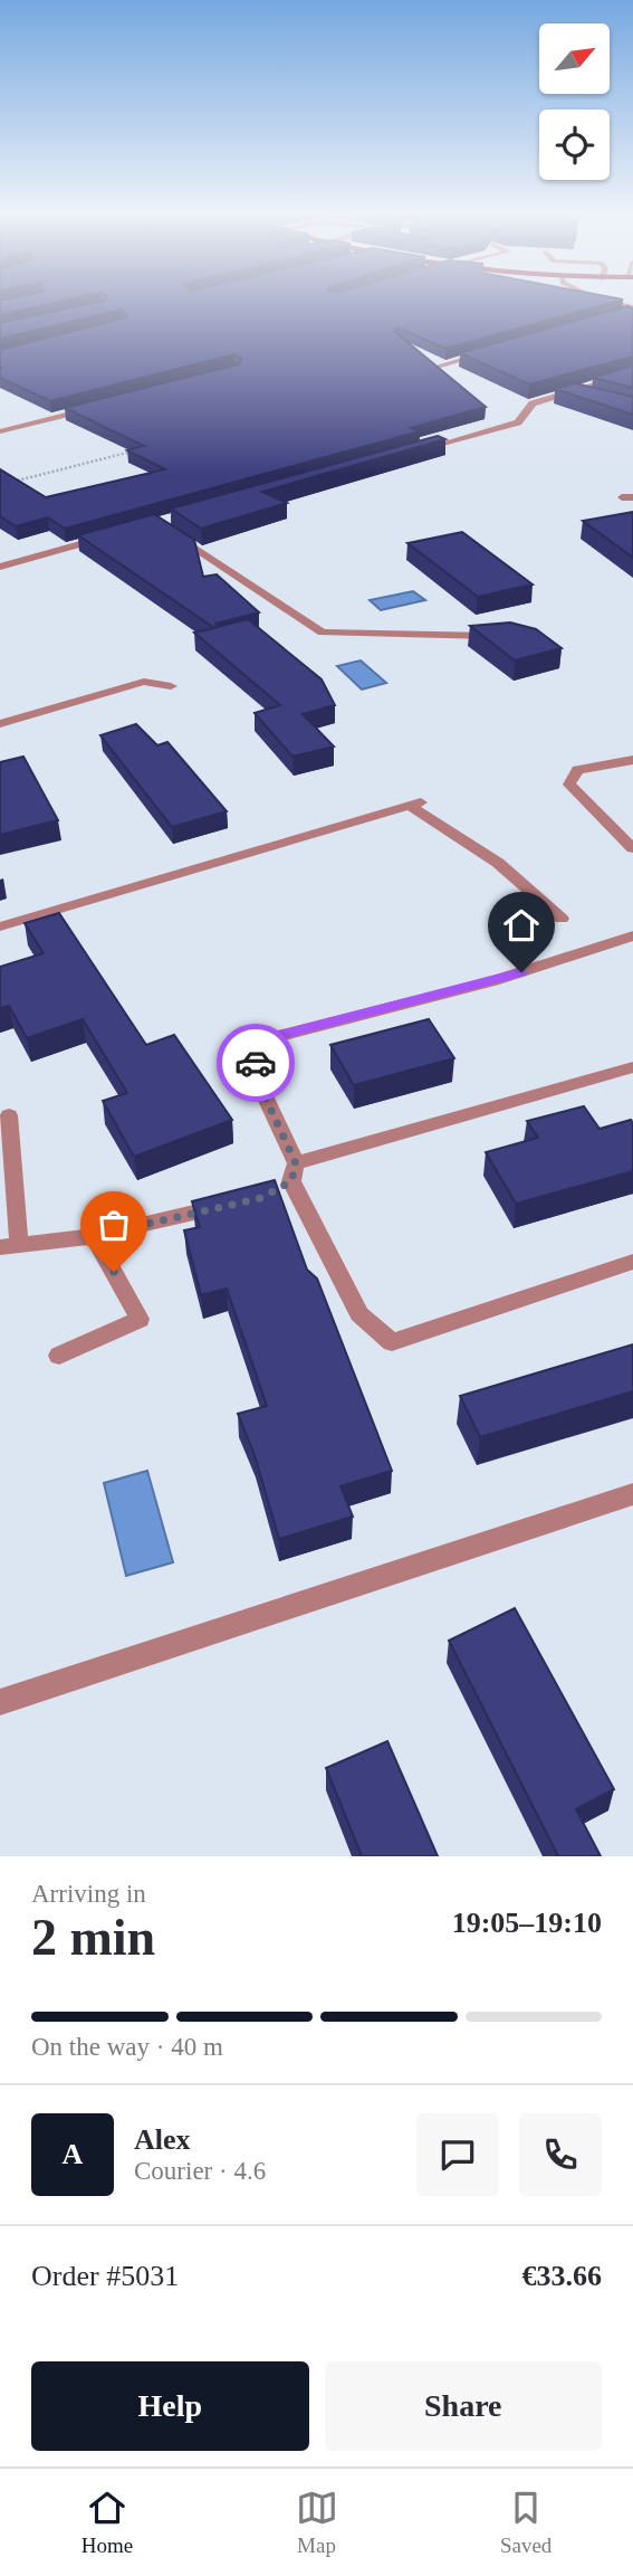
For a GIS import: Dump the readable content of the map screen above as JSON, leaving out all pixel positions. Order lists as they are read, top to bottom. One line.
{"north":"top right","page":{"heading":["2 min","Arriving in","19:05–19:10"],"panel":["Alex","Courier · 4.6","Order #5031","€33.66"],"bar":"On the way · 40 m","round":"A","buttons":["Help","Share"],"tabs":["Home","Map","Saved"]}}
